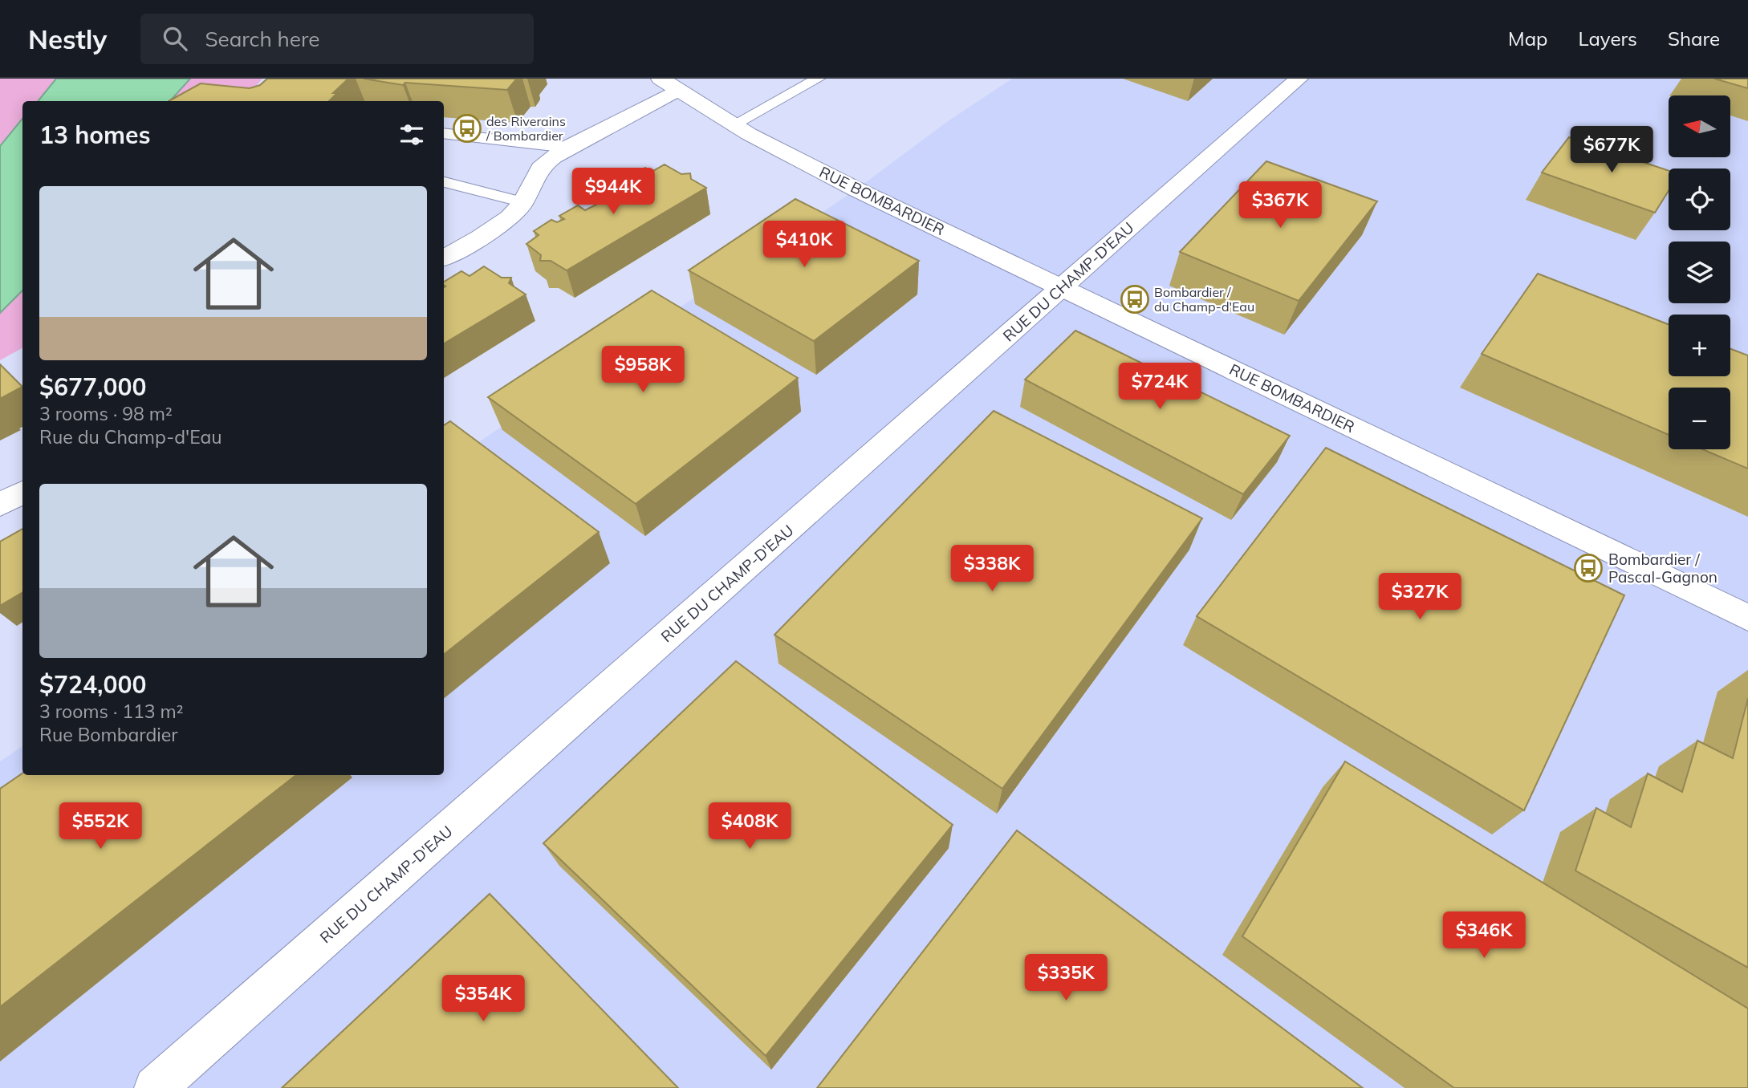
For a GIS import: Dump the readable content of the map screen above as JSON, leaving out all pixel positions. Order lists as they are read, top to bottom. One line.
{"streets":{"street":["RUE BOMBARDIER","RUE DU CHAMP-D'EAU"]},"crossings":[["RUE BOMBARDIER","RUE DU CHAMP-D'EAU"]],"places":{"bus stop":["des Riverains / Bombardier","Bombardier / du Champ-d'Eau","Bombardier / Pascal-Gagnon"]},"north":"left","page":{"header":"Nestly","search":"Search here","nav":["Map","Layers","Share"],"map_buttons":["+","−"],"heading":"13 homes","price":["$677K","$944K","$367K","$410K","$958K","$724K","$338K","$327K","$552K","$408K","$346K","$335K","$354K"],"list":[{"name":"$677,000","note":"3 rooms · 98 m² · Rue du Champ-d'Eau"},{"name":"$724,000","note":"3 rooms · 113 m² · Rue Bombardier"}]}}
